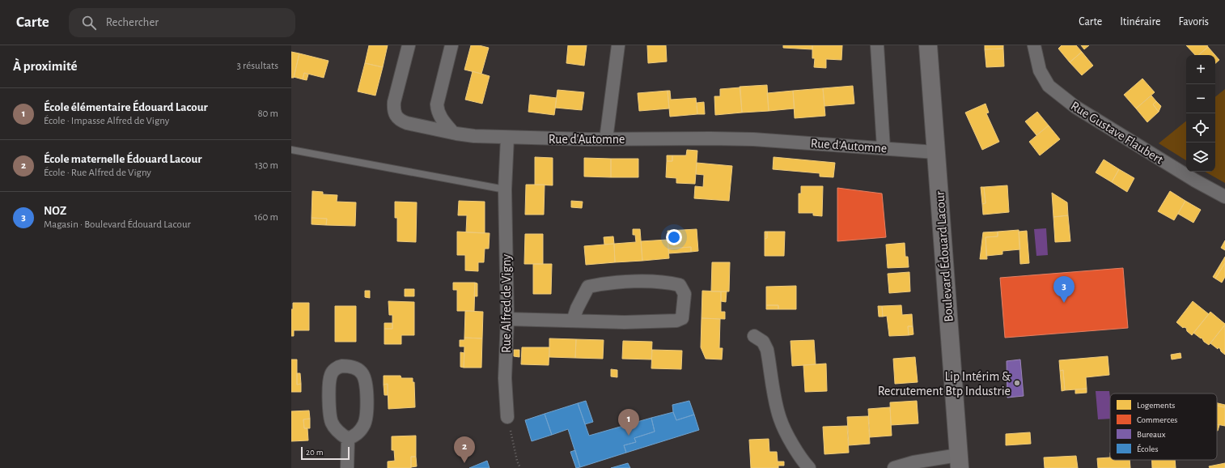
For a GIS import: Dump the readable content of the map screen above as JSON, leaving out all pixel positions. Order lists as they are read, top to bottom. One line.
{"streets":{"main road":["Boulevard Édouard Lacour"],"street":["Rue Gustave Flaubert","Rue d'Automne","Rue Alfred de Vigny"]},"crossings":[["Rue d'Automne","Boulevard Édouard Lacour"]],"places":["Lip Intérim & Recrutement Btp Industrie"],"legend":["Logements","Commerces","Bureaux","Écoles"],"scale_bar":"20 m","page":{"header":"Carte","search":"Rechercher","nav":["Carte","Itinéraire","Favoris"],"heading":["À proximité","3 résultats"],"map_buttons":["+","−"],"list":[{"mark":"1","name":"École élémentaire Édouard Lacour","note":"École · Impasse Alfred de Vigny","value":"80 m"},{"mark":"2","name":"École maternelle Édouard Lacour","note":"École · Rue Alfred de Vigny","value":"130 m"},{"mark":"3","name":"NOZ","note":"Magasin · Boulevard Édouard Lacour","value":"160 m"}],"pins":["3","1","2"],"scale":"20 m"}}
